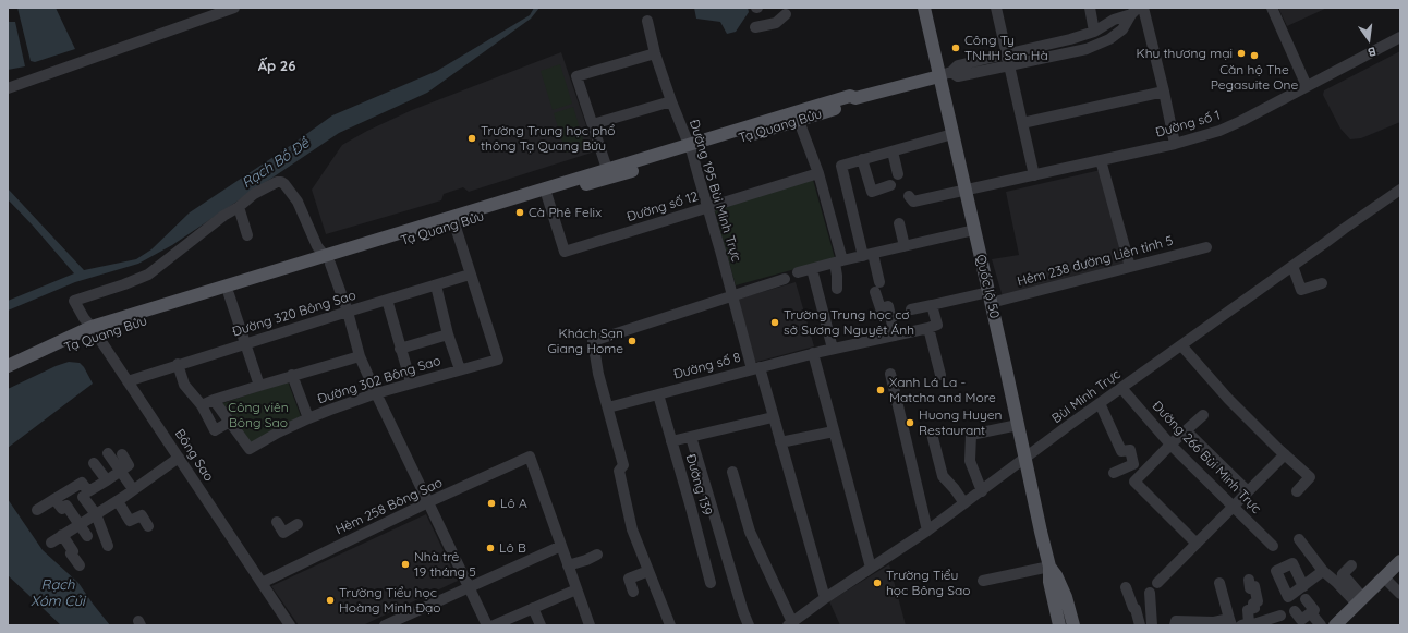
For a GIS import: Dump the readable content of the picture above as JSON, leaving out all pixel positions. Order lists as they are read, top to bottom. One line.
{"streets":{"main road":["Tạ Quang Bửu","Quốc lộ 50"],"street":["Đường số 1","Đường 195 Bùi Minh Trực","Đường số 12","Hẻm 238 đường Liên tỉnh 5","Đường 320 Bông Sao","Đường số 8","Đường 302 Bông Sao","Bùi Minh Trực","Bông Sao","Đường 266 Bùi Minh Trực","Đường 139","Hẻm 258 Bông Sao"]},"crossings":[["Đường số 1","Quốc lộ 50"],["Tạ Quang Bửu","Đường 195 Bùi Minh Trực"],["Tạ Quang Bửu","Đường số 12"],["Tạ Quang Bửu","Quốc lộ 50"],["Tạ Quang Bửu","Bông Sao"],["Đường 195 Bùi Minh Trực","Đường số 12"],["Đường 195 Bùi Minh Trực","Đường số 8"],["Đường 195 Bùi Minh Trực","Bùi Minh Trực"],["Hẻm 238 đường Liên tỉnh 5","Quốc lộ 50"],["Quốc lộ 50","Bùi Minh Trực"],["Đường 320 Bông Sao","Đường 302 Bông Sao"],["Đường 320 Bông Sao","Bông Sao"],["Đường số 8","Đường 139"],["Bùi Minh Trực","Đường 266 Bùi Minh Trực"],["Bông Sao","Hẻm 258 Bông Sao"]],"districts":["Ấp 26"],"water":["Rạch Bồ Đề","Rạch Xóm Củi"],"parks":["Công viên Bông Sao"],"places":["Công Ty TNHH San Hà","Khu thương mại","Căn hộ The Pegasuite One","Trường Trung học phổ thông Tạ Quang Bửu","Cà Phê Felix","Trường Trung học cơ sở Sương Nguyệt Ánh","Khách Sạn Giang Home","Xanh Lá La - Matcha and More","Huong Huyen Restaurant","Lô A","Lô B","Nhà trẻ 19 tháng 5","Trường Tiểu học Bông Sao","Trường Tiểu học Hoàng Minh Đạo"],"north":"bottom"}
